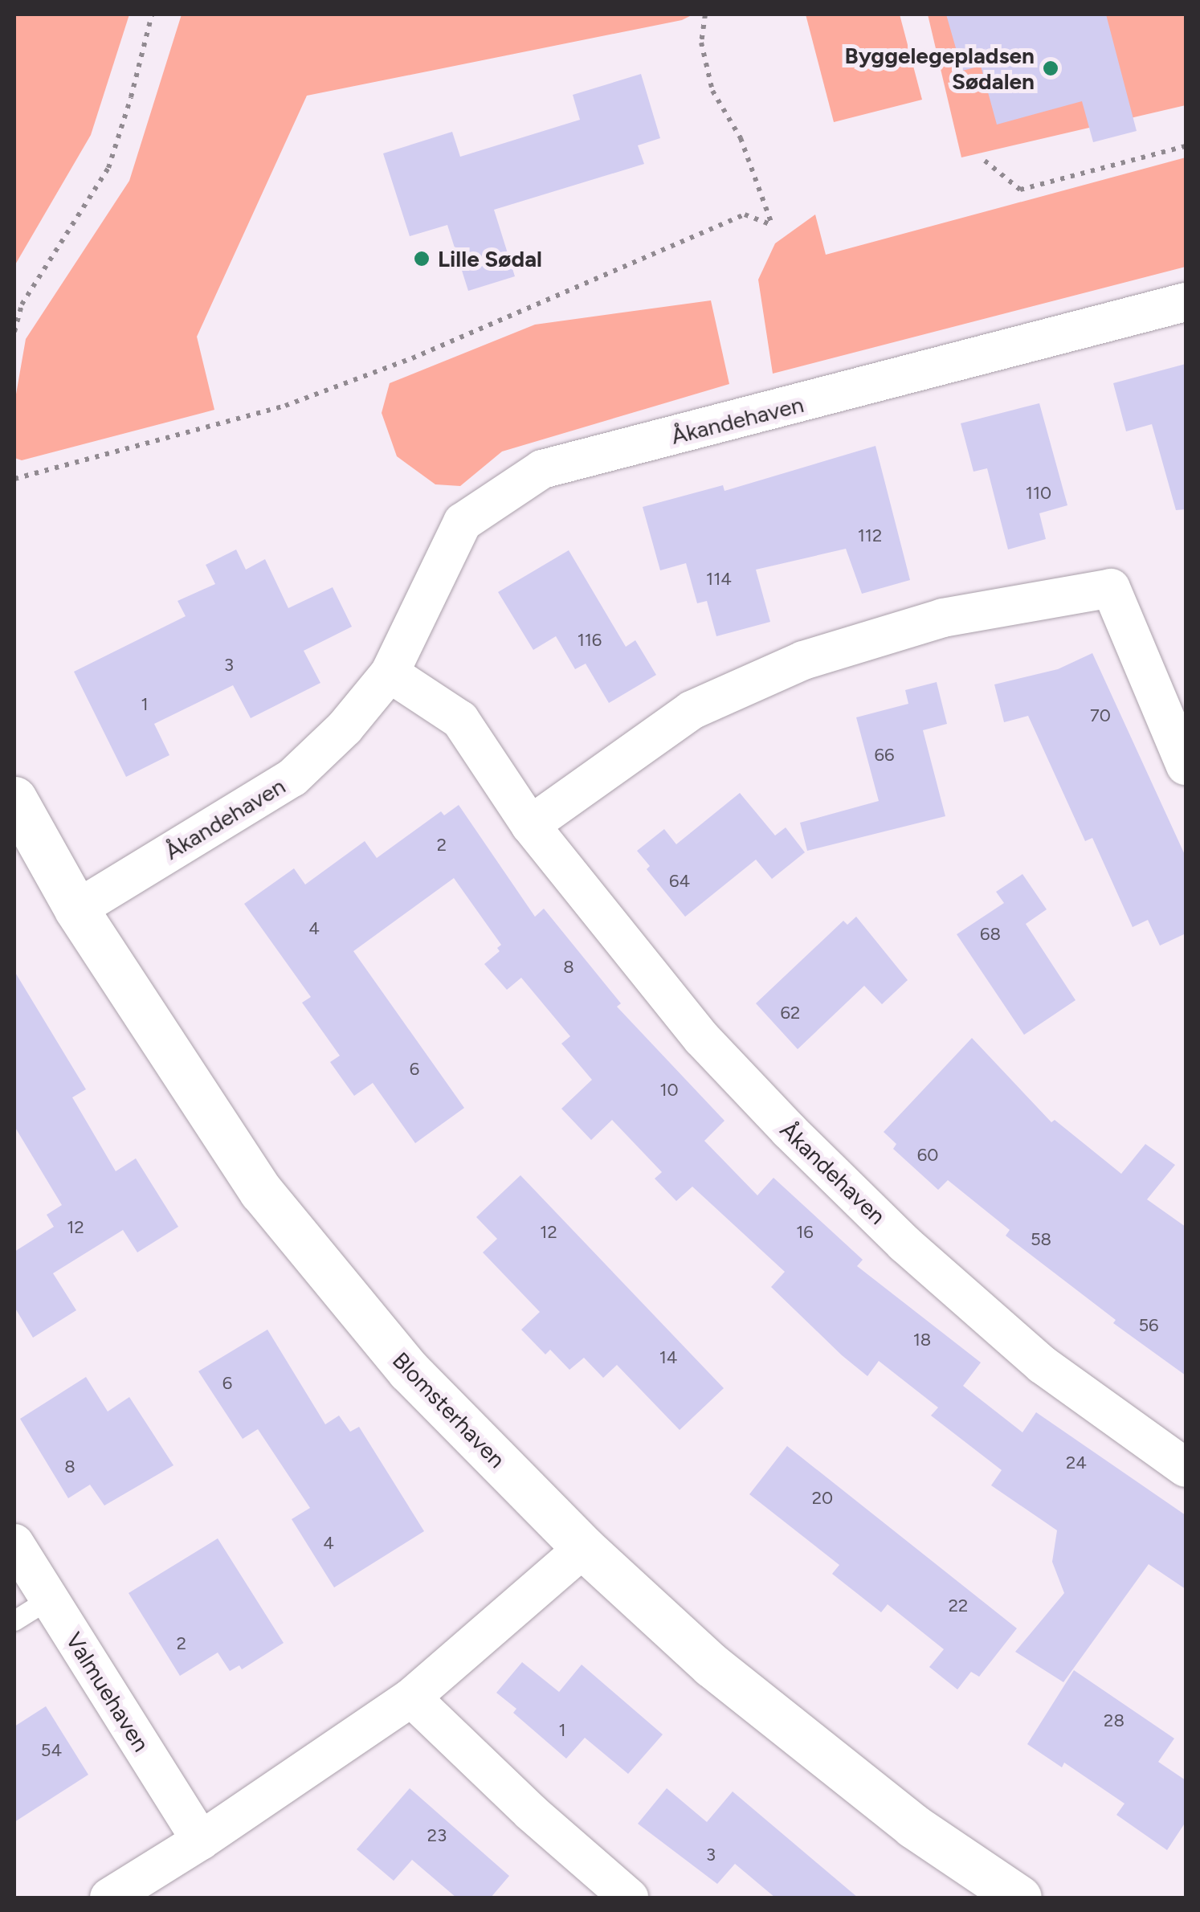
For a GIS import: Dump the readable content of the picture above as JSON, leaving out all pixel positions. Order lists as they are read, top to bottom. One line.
{"streets":{"street":["Åkandehaven","Blomsterhaven","Valmuehaven"]},"crossings":[["Åkandehaven","Blomsterhaven"]],"places":["Byggelegepladsen Sødalen","Lille Sødal"],"house_numbers":["110","112","114","116","3","1","70","66","2","64","4","68","8","62","6","10","60","12","12","16","58","56","18","14","6","24","8","20","4","22","2","28","1","54","23","3"]}
